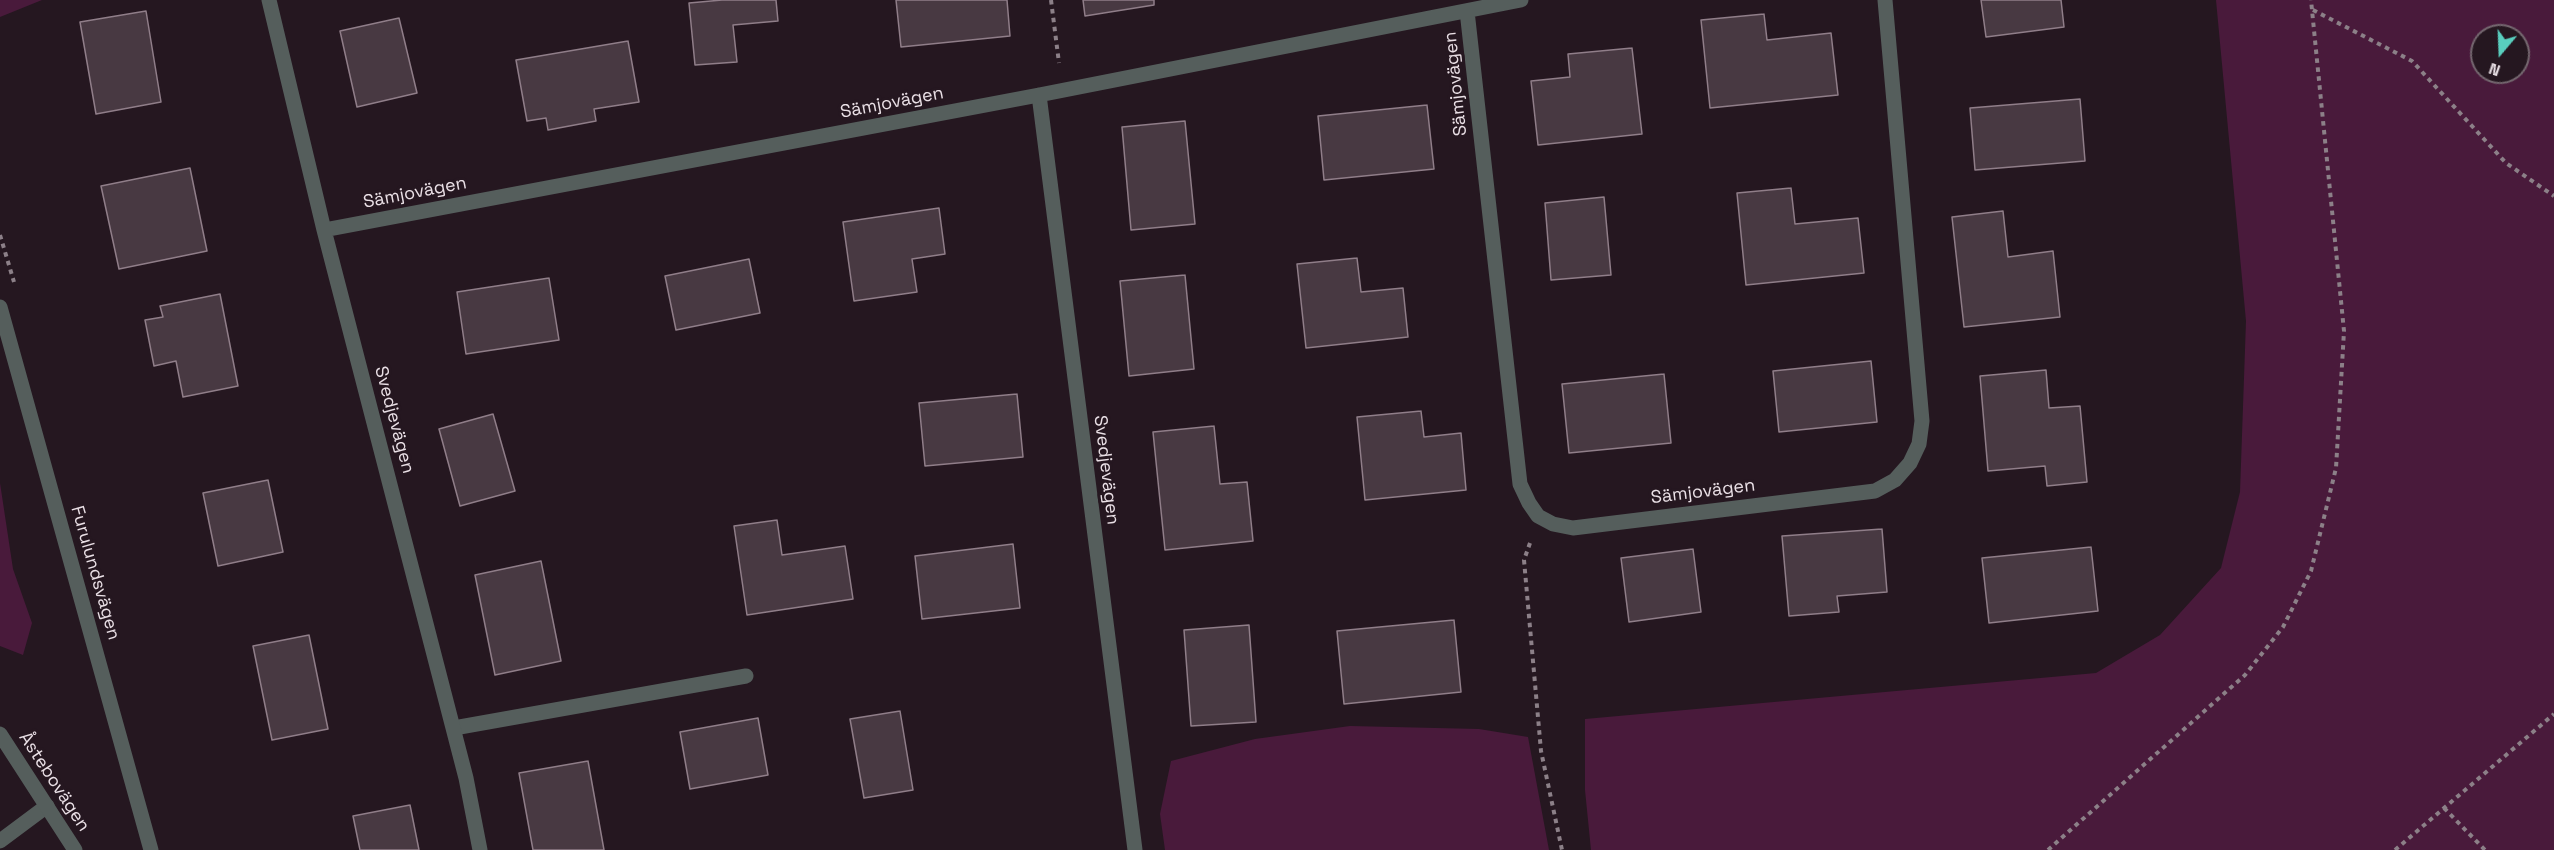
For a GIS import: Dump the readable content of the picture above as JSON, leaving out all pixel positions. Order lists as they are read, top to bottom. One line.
{"streets":{"street":["Sämjovägen","Svedjevägen","Furulundsvägen","Åstebovägen"]},"crossings":[["Sämjovägen","Svedjevägen"]],"north":"bottom"}
